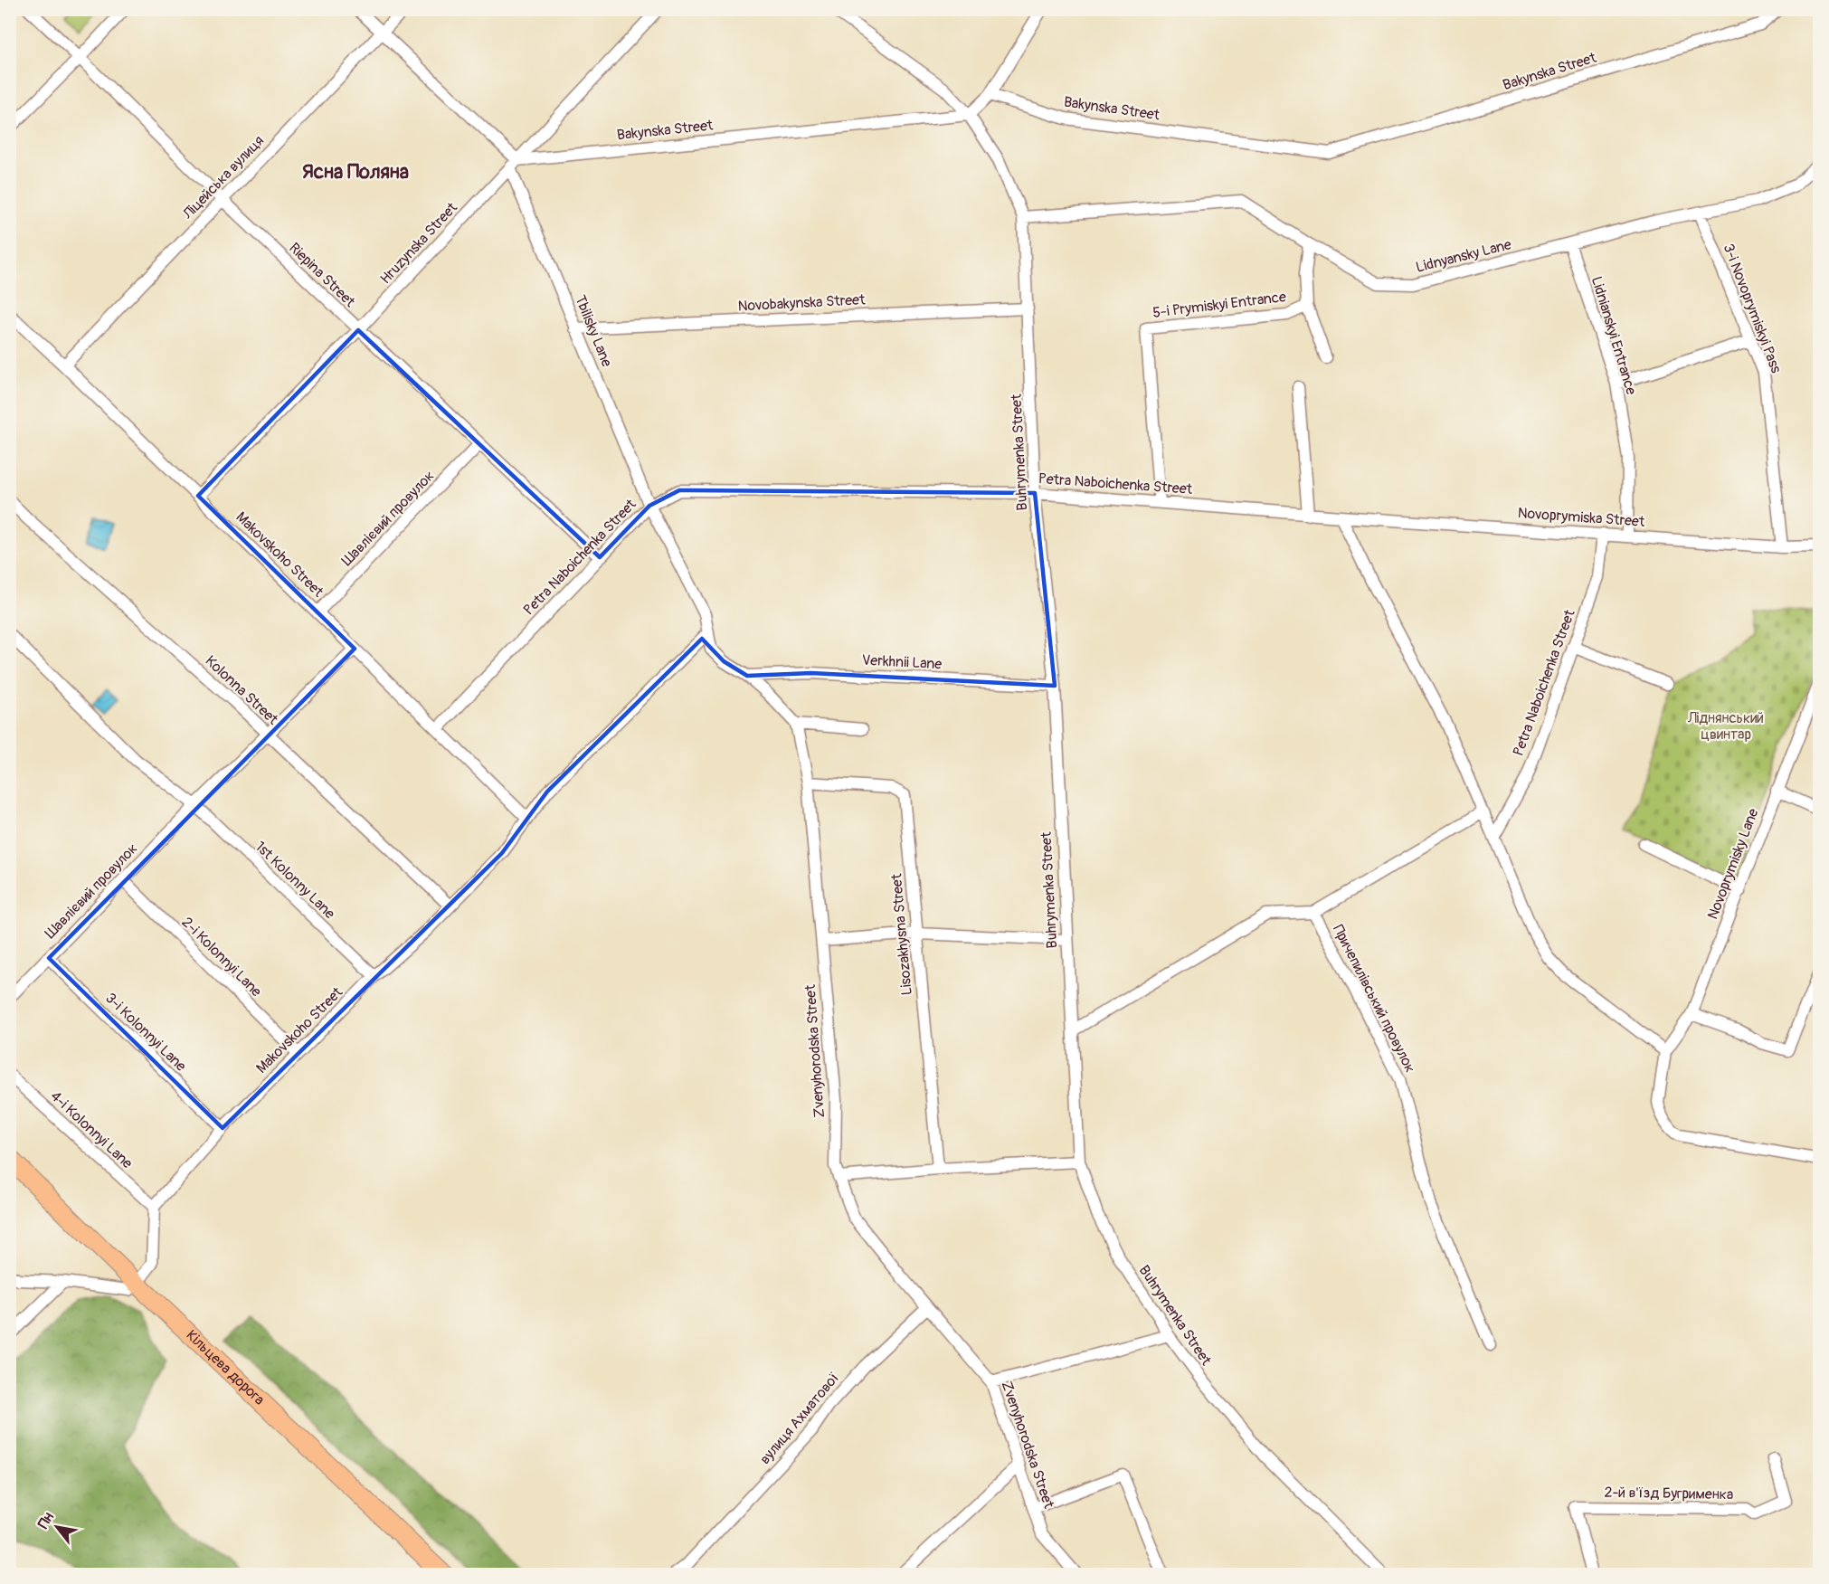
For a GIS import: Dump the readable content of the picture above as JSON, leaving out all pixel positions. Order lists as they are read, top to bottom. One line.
{"streets":{"highway":["Кільцева дорога"],"street":["Bakynska Street","Ліцейська вулиця","Hruzynska Street","Lidnyansky Lane","Riepina Street","Novobakynska Street","5-i Prymiskyi Entrance","3-i Novoprymiskyi Pass","Tbilisky Lane","Lidnianskyi Entrance","Buhrymenka Street","Petra Naboichenka Street","Novoprymiska Street","Шавлієвий провулок","Makovskoho Street","Verkhnii Lane","Kolonna Street","Novoprymisky Lane","1st Kolonny Lane","Lisozakhysna Street","2-i Kolonnyi Lane","Причепилівський провулок","3-i Kolonnyi Lane","Zvenyhorodska Street","4-i Kolonnyi Lane","вулиця Ахматової","2-й в'їзд Бугрименка"]},"crossings":[["Bakynska Street","Hruzynska Street"],["Bakynska Street","Tbilisky Lane"],["Bakynska Street","Buhrymenka Street"],["Ліцейська вулиця","Riepina Street"],["Ліцейська вулиця","Makovskoho Street"],["Hruzynska Street","Riepina Street"],["Hruzynska Street","Tbilisky Lane"],["Hruzynska Street","Makovskoho Street"],["Lidnyansky Lane","3-i Novoprymiskyi Pass"],["Lidnyansky Lane","Lidnianskyi Entrance"],["Lidnyansky Lane","Buhrymenka Street"],["Riepina Street","Petra Naboichenka Street"],["Riepina Street","Шавлієвий провулок"],["Novobakynska Street","Tbilisky Lane"],["Novobakynska Street","Buhrymenka Street"],["5-i Prymiskyi Entrance","Petra Naboichenka Street"],["3-i Novoprymiskyi Pass","Novoprymiska Street"],["Tbilisky Lane","Petra Naboichenka Street"],["Lidnianskyi Entrance","Novoprymiska Street"],["Buhrymenka Street","Petra Naboichenka Street"],["Buhrymenka Street","Verkhnii Lane"],["Petra Naboichenka Street","Novoprymiska Street"],["Petra Naboichenka Street","Makovskoho Street"],["Шавлієвий провулок","Makovskoho Street"],["Шавлієвий провулок","Kolonna Street"],["Шавлієвий провулок","1st Kolonny Lane"],["Шавлієвий провулок","2-i Kolonnyi Lane"],["Шавлієвий провулок","3-i Kolonnyi Lane"],["Makovskoho Street","Kolonna Street"],["Makovskoho Street","1st Kolonny Lane"],["Makovskoho Street","2-i Kolonnyi Lane"],["Makovskoho Street","3-i Kolonnyi Lane"],["Makovskoho Street","4-i Kolonnyi Lane"],["Lisozakhysna Street","Zvenyhorodska Street"],["Zvenyhorodska Street","вулиця Ахматової"]],"districts":["Ясна Поляна"],"parks":["Ліднянський цвинтар"],"north":"top left"}
